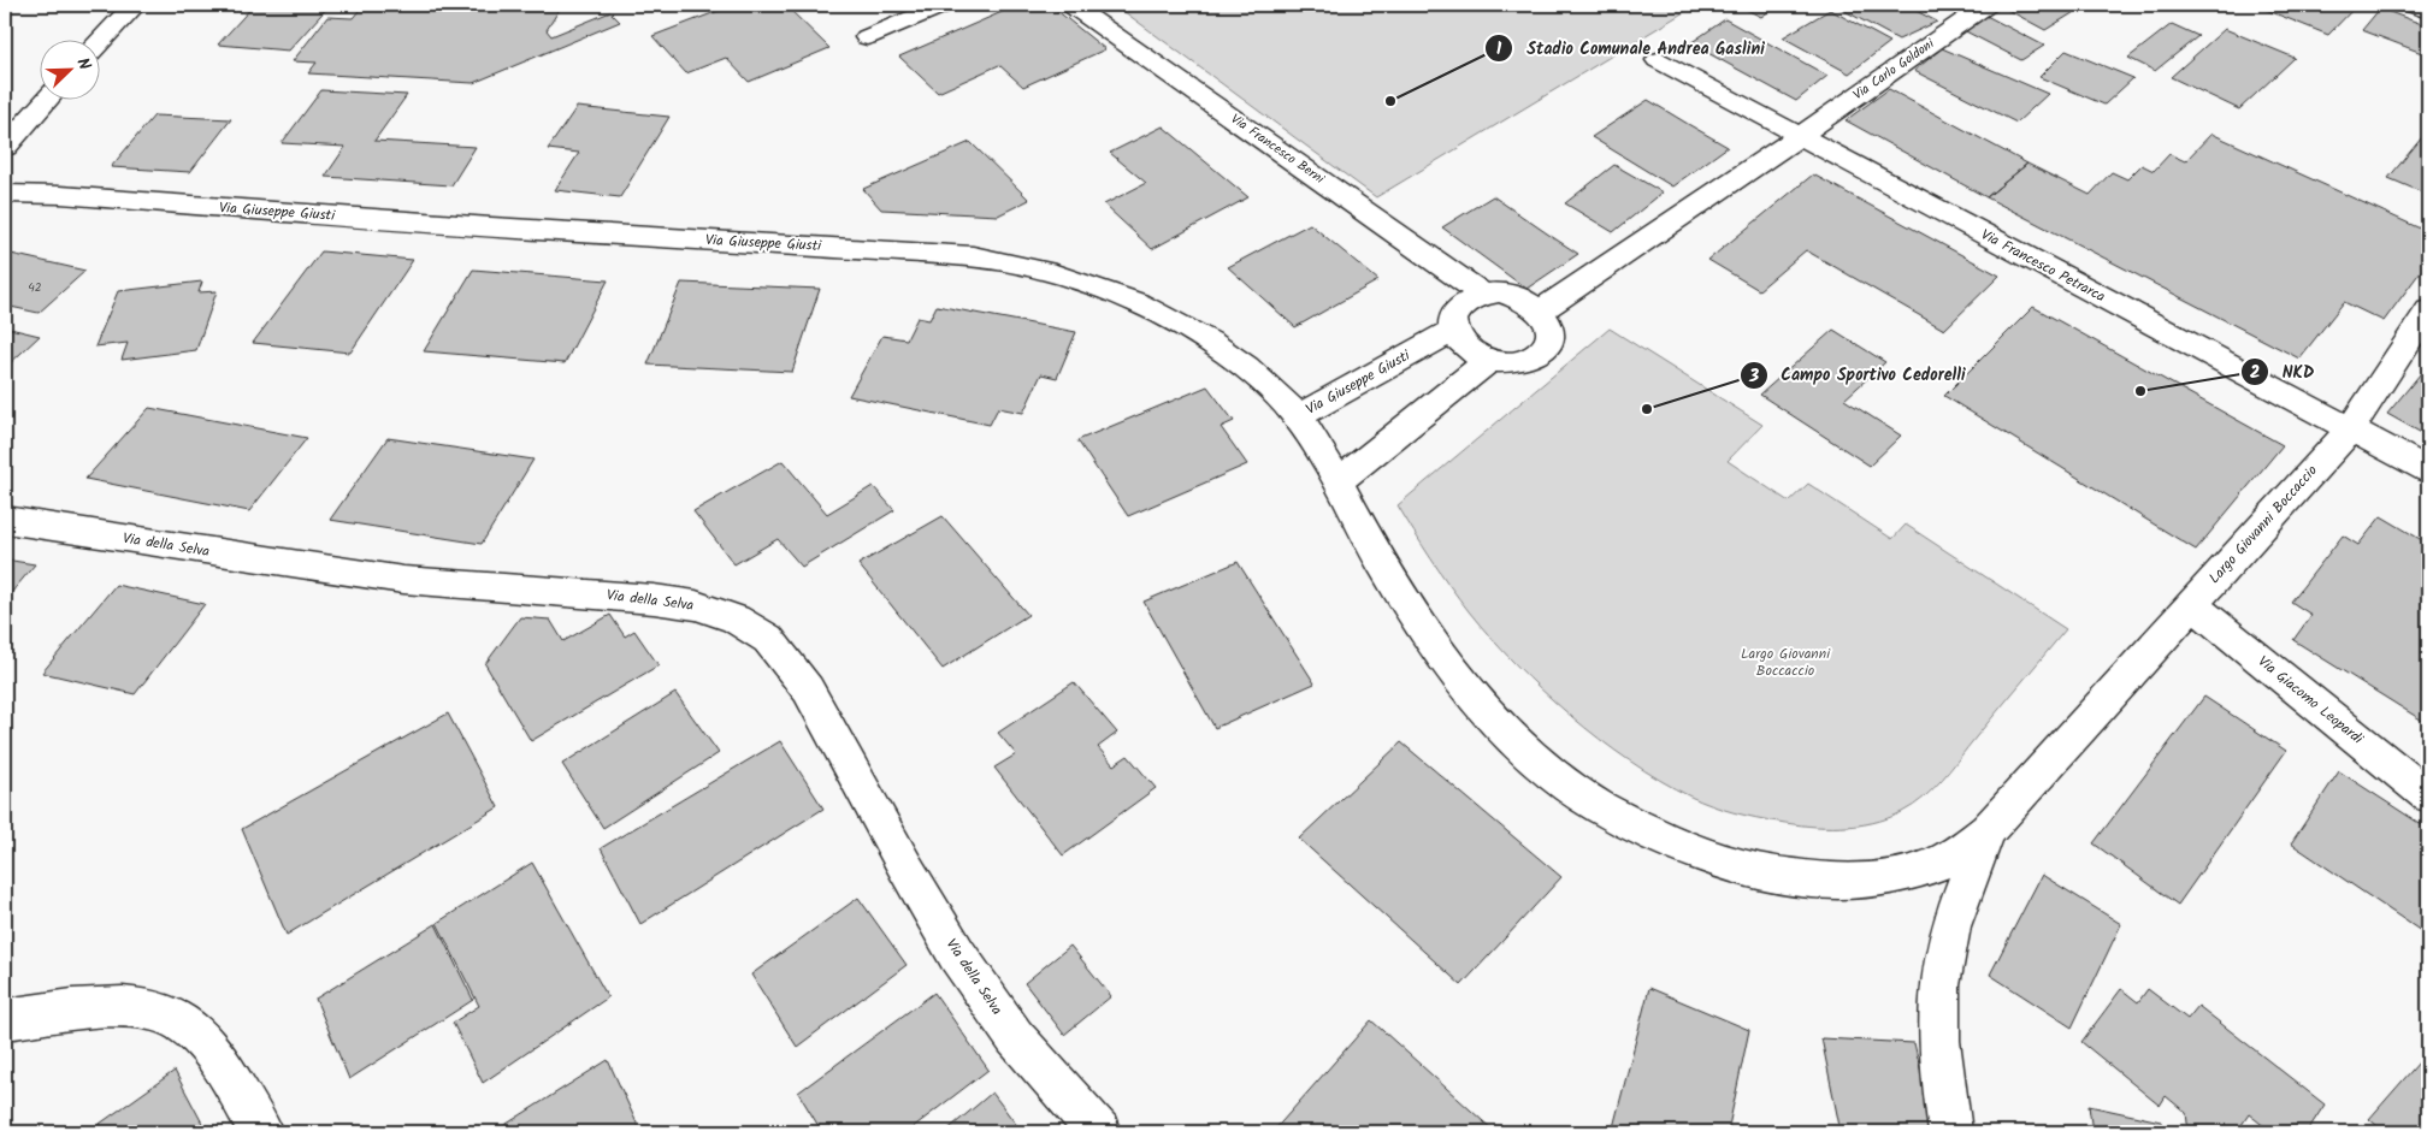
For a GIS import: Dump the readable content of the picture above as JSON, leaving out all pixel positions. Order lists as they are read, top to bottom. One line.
{"streets":{"street":["Via Carlo Goldoni","Via Francesco Berni","Via Giuseppe Giusti","Via Francesco Petrarca","Largo Giovanni Boccaccio","Via della Selva","Via Giacomo Leopardi"]},"crossings":[["Via Carlo Goldoni","Via Francesco Petrarca"],["Via Francesco Berni","Via Giuseppe Giusti"],["Via Giuseppe Giusti","Largo Giovanni Boccaccio"],["Via Francesco Petrarca","Largo Giovanni Boccaccio"],["Largo Giovanni Boccaccio","Via Giacomo Leopardi"]],"parks":["Largo Giovanni Boccaccio"],"places":["Stadio Comunale Andrea Gaslini","NKD","Campo Sportivo Cedorelli"],"house_numbers":["42"],"north":"top right"}
